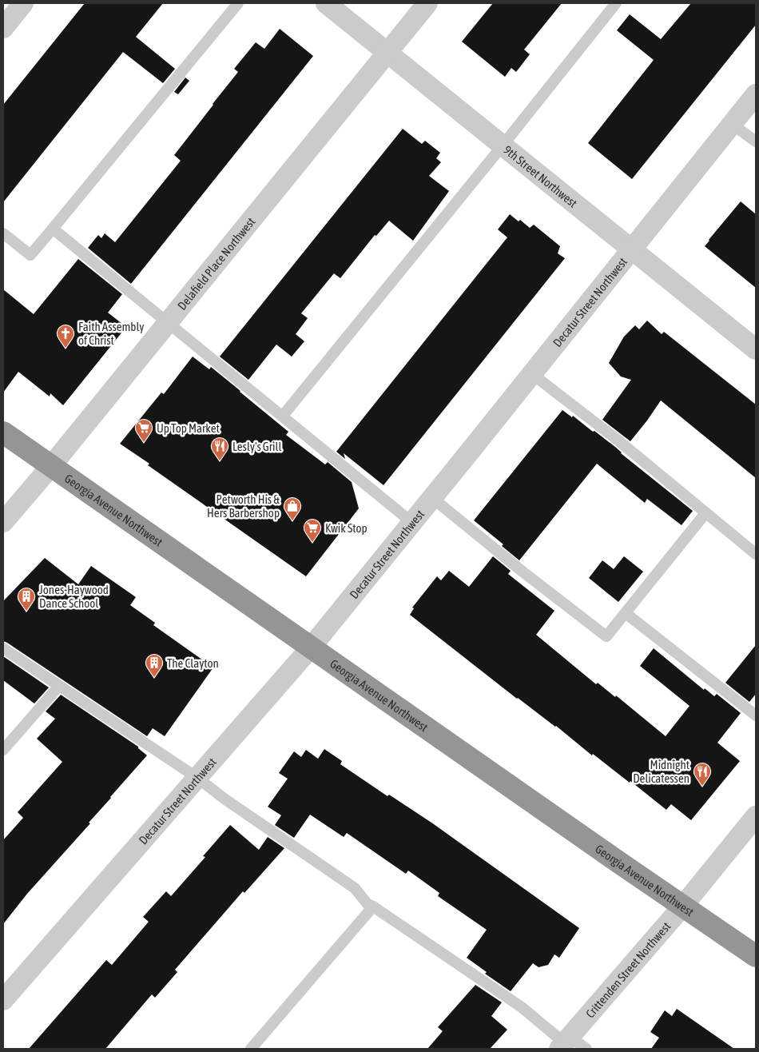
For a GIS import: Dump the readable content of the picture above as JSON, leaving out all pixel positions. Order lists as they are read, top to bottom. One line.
{"streets":{"highway":["Georgia Avenue Northwest"],"street":["9th Street Northwest","Delafield Place Northwest","Decatur Street Northwest","Crittenden Street Northwest"]},"crossings":[["9th Street Northwest","Delafield Place Northwest"],["9th Street Northwest","Decatur Street Northwest"],["Delafield Place Northwest","Georgia Avenue Northwest"],["Decatur Street Northwest","Georgia Avenue Northwest"],["Georgia Avenue Northwest","Crittenden Street Northwest"]],"places":{"church":["Faith Assembly of Christ"],"supermarket":["Up Top Market","Kwik Stop"],"restaurant":["Lesly's Grill","Midnight Delicatessen"],"shop":["Petworth His & Hers Barbershop"],"building":["Jones-Haywood Dance School","The Clayton"]}}
